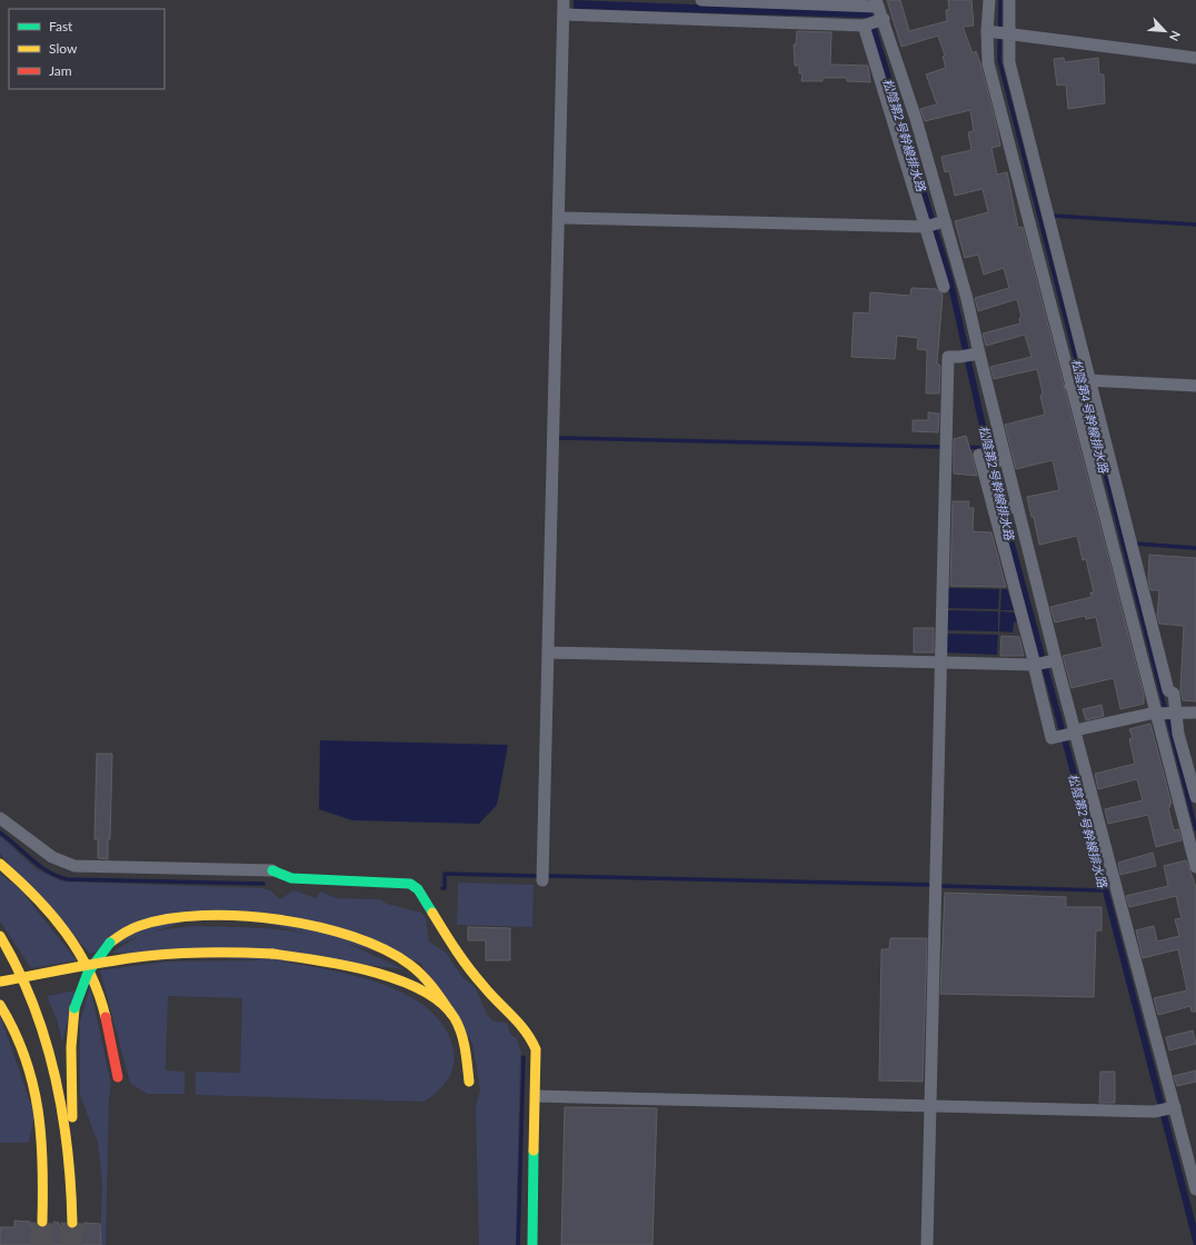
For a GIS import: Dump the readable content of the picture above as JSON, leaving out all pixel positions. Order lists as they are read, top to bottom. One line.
{"water":["松陰第2号幹線排水路","松陰第4号幹線排水路"],"legend":["Fast","Slow","Jam"],"north":"bottom right"}
